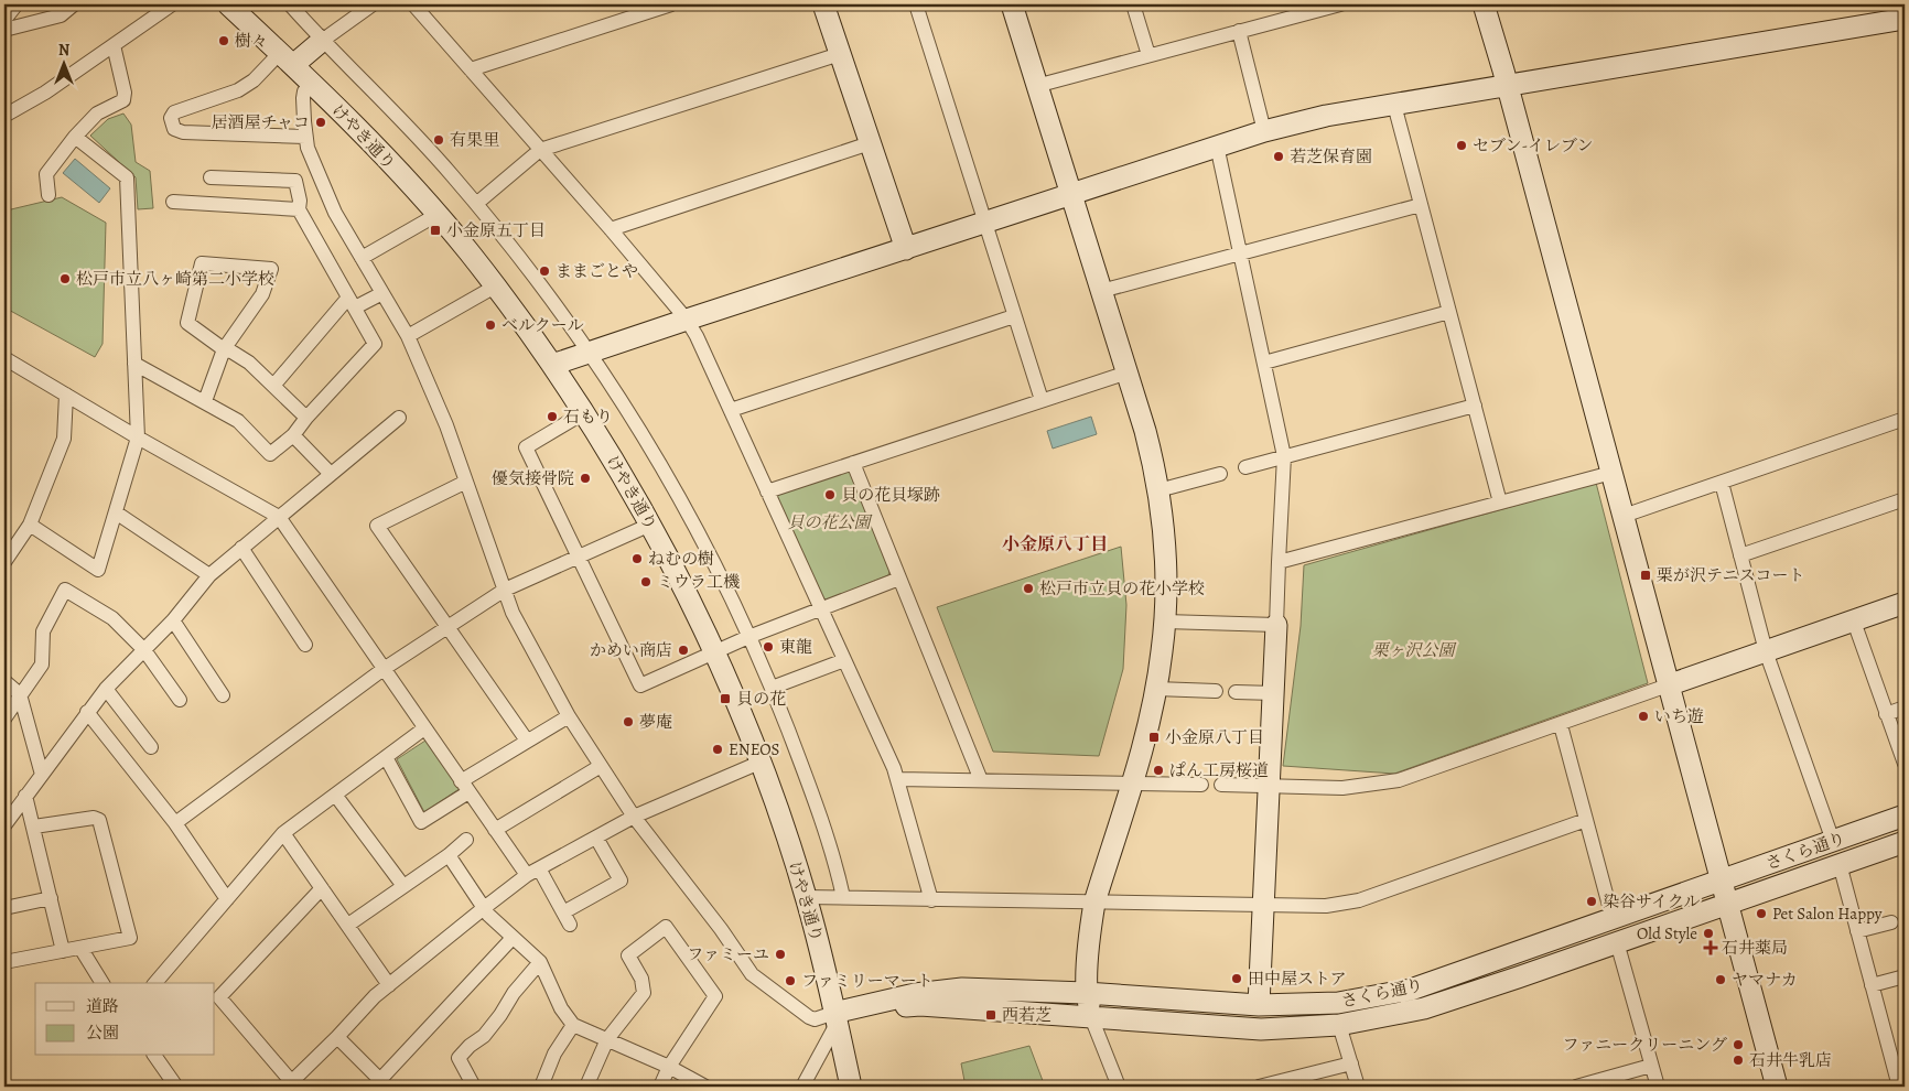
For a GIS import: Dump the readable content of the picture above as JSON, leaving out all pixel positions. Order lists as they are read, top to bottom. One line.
{"streets":{"street":["けやき通り","さくら通り"]},"crossings":[["けやき通り","さくら通り"]],"districts":["小金原八丁目"],"parks":["貝の花公園","栗ヶ沢公園"],"places":{"other":["樹々","居酒屋チャコ","有果里","セブン-イレブン","若芝保育園","ままごとや","松戸市立八ヶ崎第二小学校","ベルクール","石もり","優気接骨院","貝の花貝塚跡","ねむの樹","ミウラ工機","松戸市立貝の花小学校","東龍","かめい商店","いち遊","夢庵","ENEOS","ぱん工房桜道","染谷サイクル","Pet Salon Happy","Old Style","ファミーユ","田中屋ストア","ヤマナカ","ファミリーマート","ファニークリーニング","石井牛乳店"],"transit":["小金原五丁目","栗が沢テニスコート","貝の花","小金原八丁目","西若芝"],"health":["石井薬局"]},"legend":["道路","公園"],"north":"top"}
